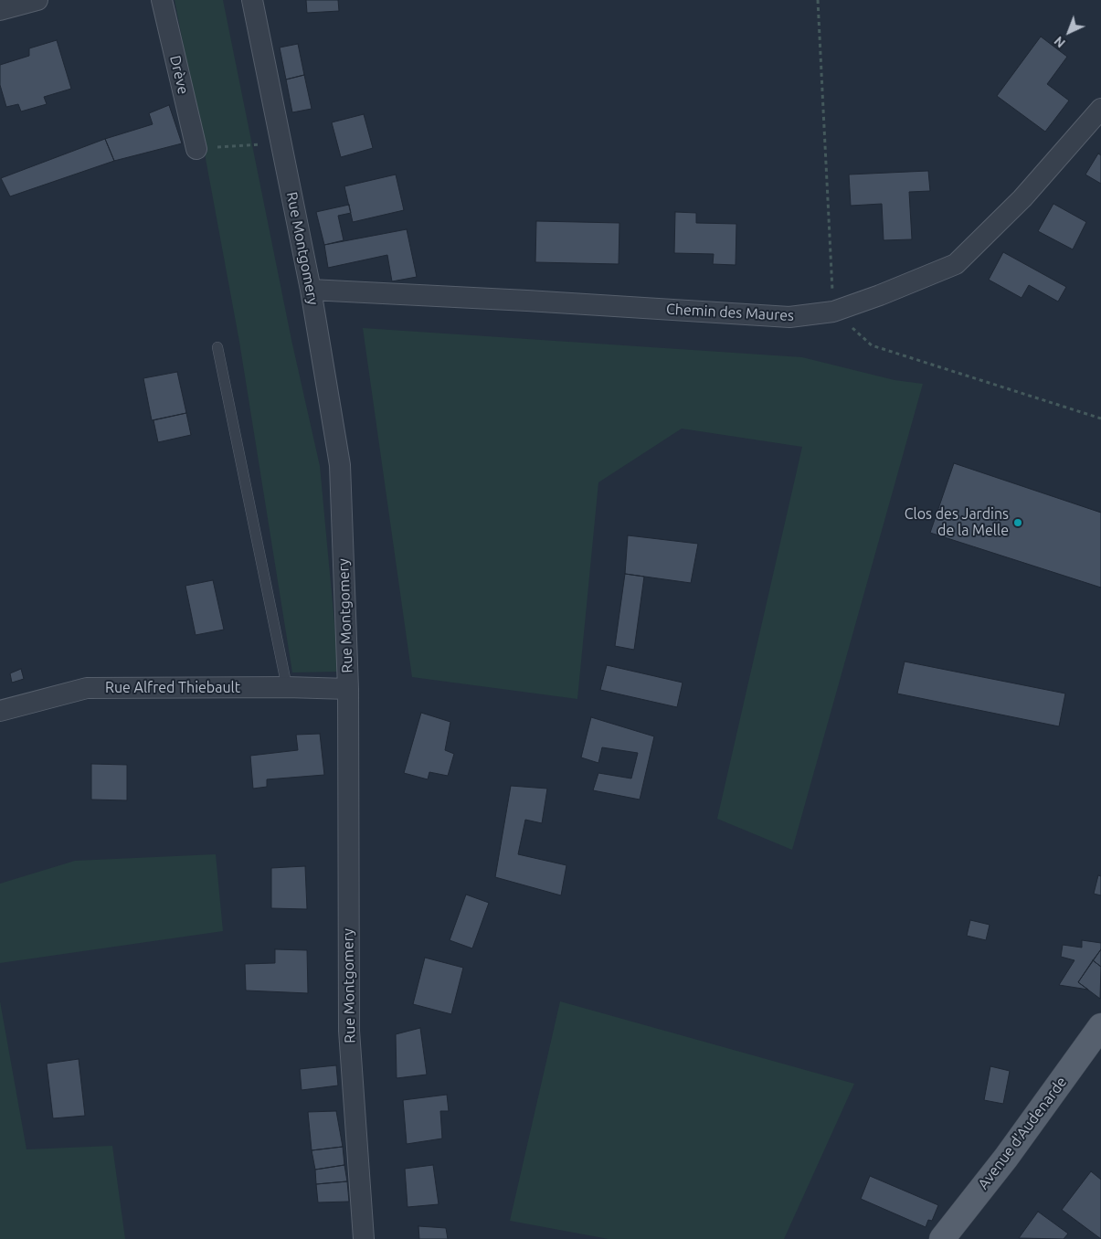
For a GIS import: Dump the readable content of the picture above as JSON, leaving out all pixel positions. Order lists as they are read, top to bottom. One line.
{"streets":{"main road":["Avenue d'Audenarde"],"street":["Drève","Rue Montgomery","Chemin des Maures","Rue Alfred Thiebault"]},"crossings":[["Rue Montgomery","Chemin des Maures"],["Rue Montgomery","Rue Alfred Thiebault"]],"places":["Clos des Jardins de la Melle"],"north":"bottom left"}
